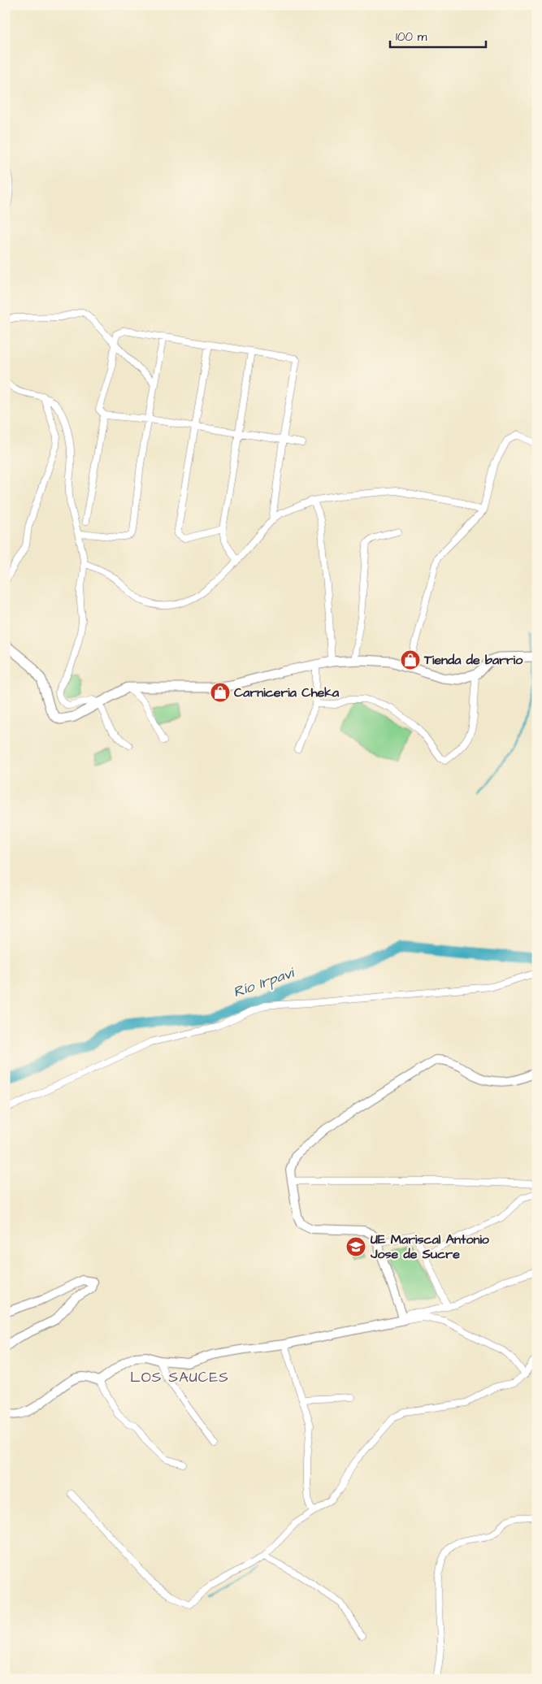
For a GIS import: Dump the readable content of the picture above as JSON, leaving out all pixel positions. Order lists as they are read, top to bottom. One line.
{"districts":["LOS SAUCES"],"water":["Río Irpavi"],"places":{"shop":["Tienda de barrio","Carniceria Cheka"],"school or university":["UE Mariscal Antonio Jose de Sucre"]},"scale_bar":"100 m"}
